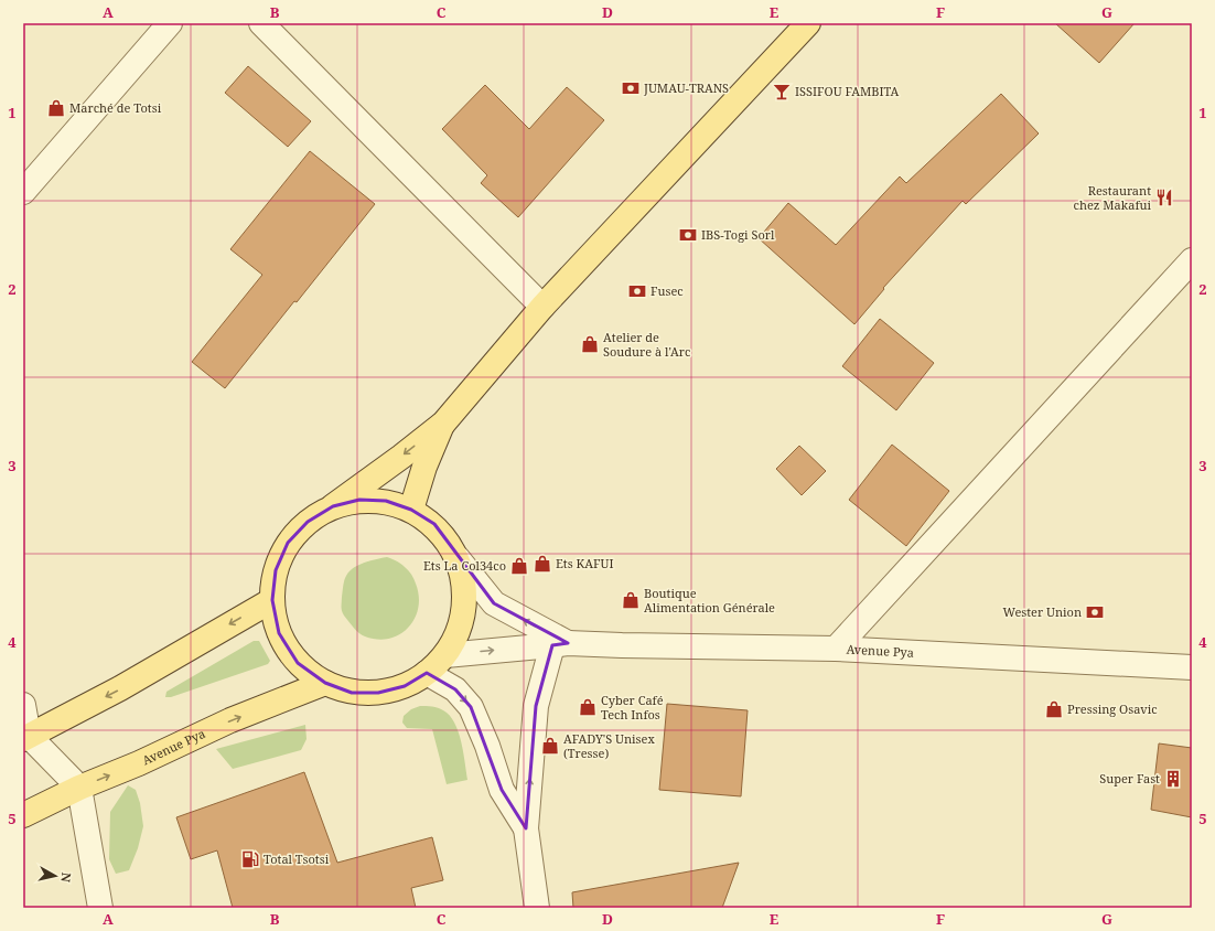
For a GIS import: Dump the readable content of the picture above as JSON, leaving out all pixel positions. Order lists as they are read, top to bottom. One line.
{"streets":{"main road":["Avenue Pya"]},"one_way":["Avenue Pya"],"places":{"bank":["JUMAU-TRANS","IBS-Togi Sorl","Fusec","Wester Union"],"bar":["ISSIFOU FAMBITA"],"shop":["Marché de Totsi","Atelier de Soudure à l'Arc","Ets KAFUI","Ets La Col34co","Boutique Alimentation Générale","Cyber Café Tech Infos","Pressing Osavic","AFADY'S Unisex (Tresse)"],"restaurant":["Restaurant chez Makafui"],"building":["Super Fast"],"fuel station":["Total Tsotsi"]},"north":"right","grid":{"columns":["A","B","C","D","E","F","G"],"rows":["1","2","3","4","5"]}}
